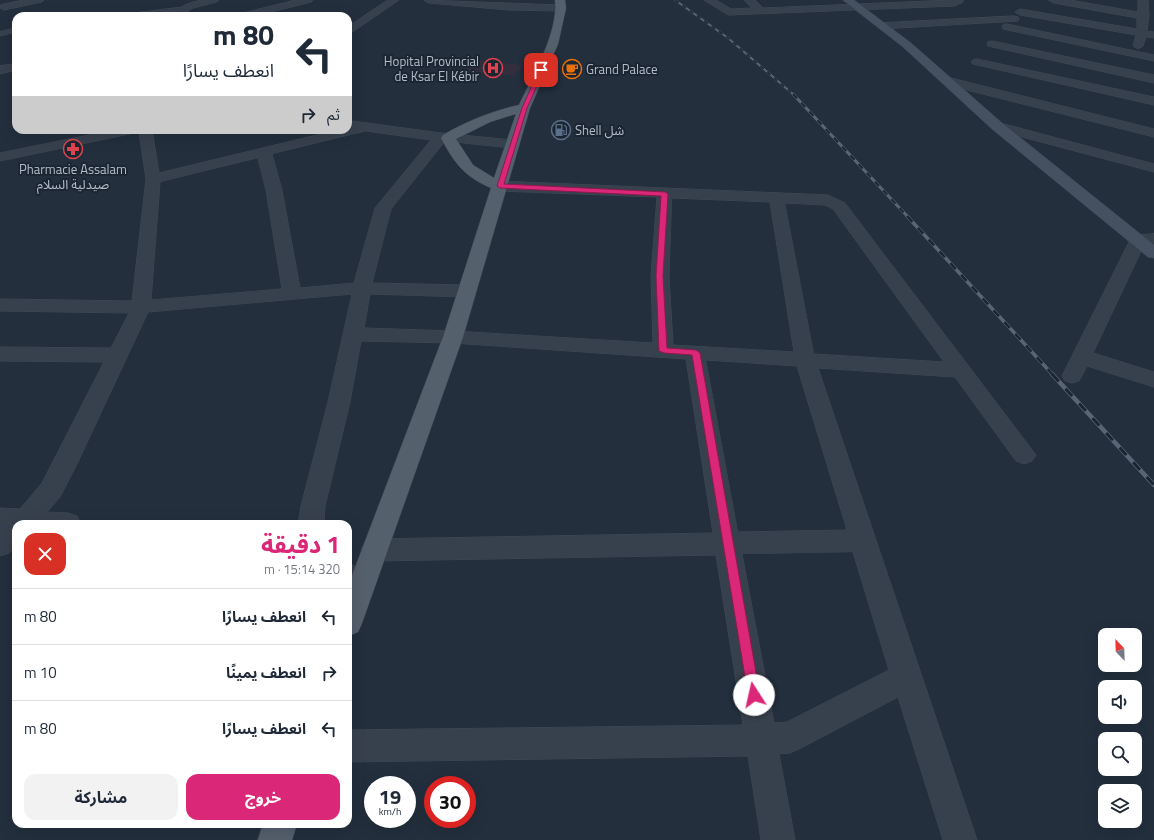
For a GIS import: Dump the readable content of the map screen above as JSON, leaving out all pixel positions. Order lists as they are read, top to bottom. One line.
{"places":{"hospital":["Hopital Provincial de Ksar El Kébir"],"cafe":["Grand Palace"],"fuel station":["Shell شل"],"pharmacy":["Pharmacie Assalam صيدلية السلام"]},"north":"top left","page":{"turn":["80 m","انعطف يسارًا"],"then":"ثم","heading":["1 دقيقة","320 m · 15:14"],"list":[{"name":"انعطف يسارًا","value":"80 m"},{"name":"انعطف يمينًا","value":"10 m"},{"name":"انعطف يسارًا","value":"80 m"}],"buttons":["خروج","مشاركة"],"speed":"19 km/h","limit":"30"}}
